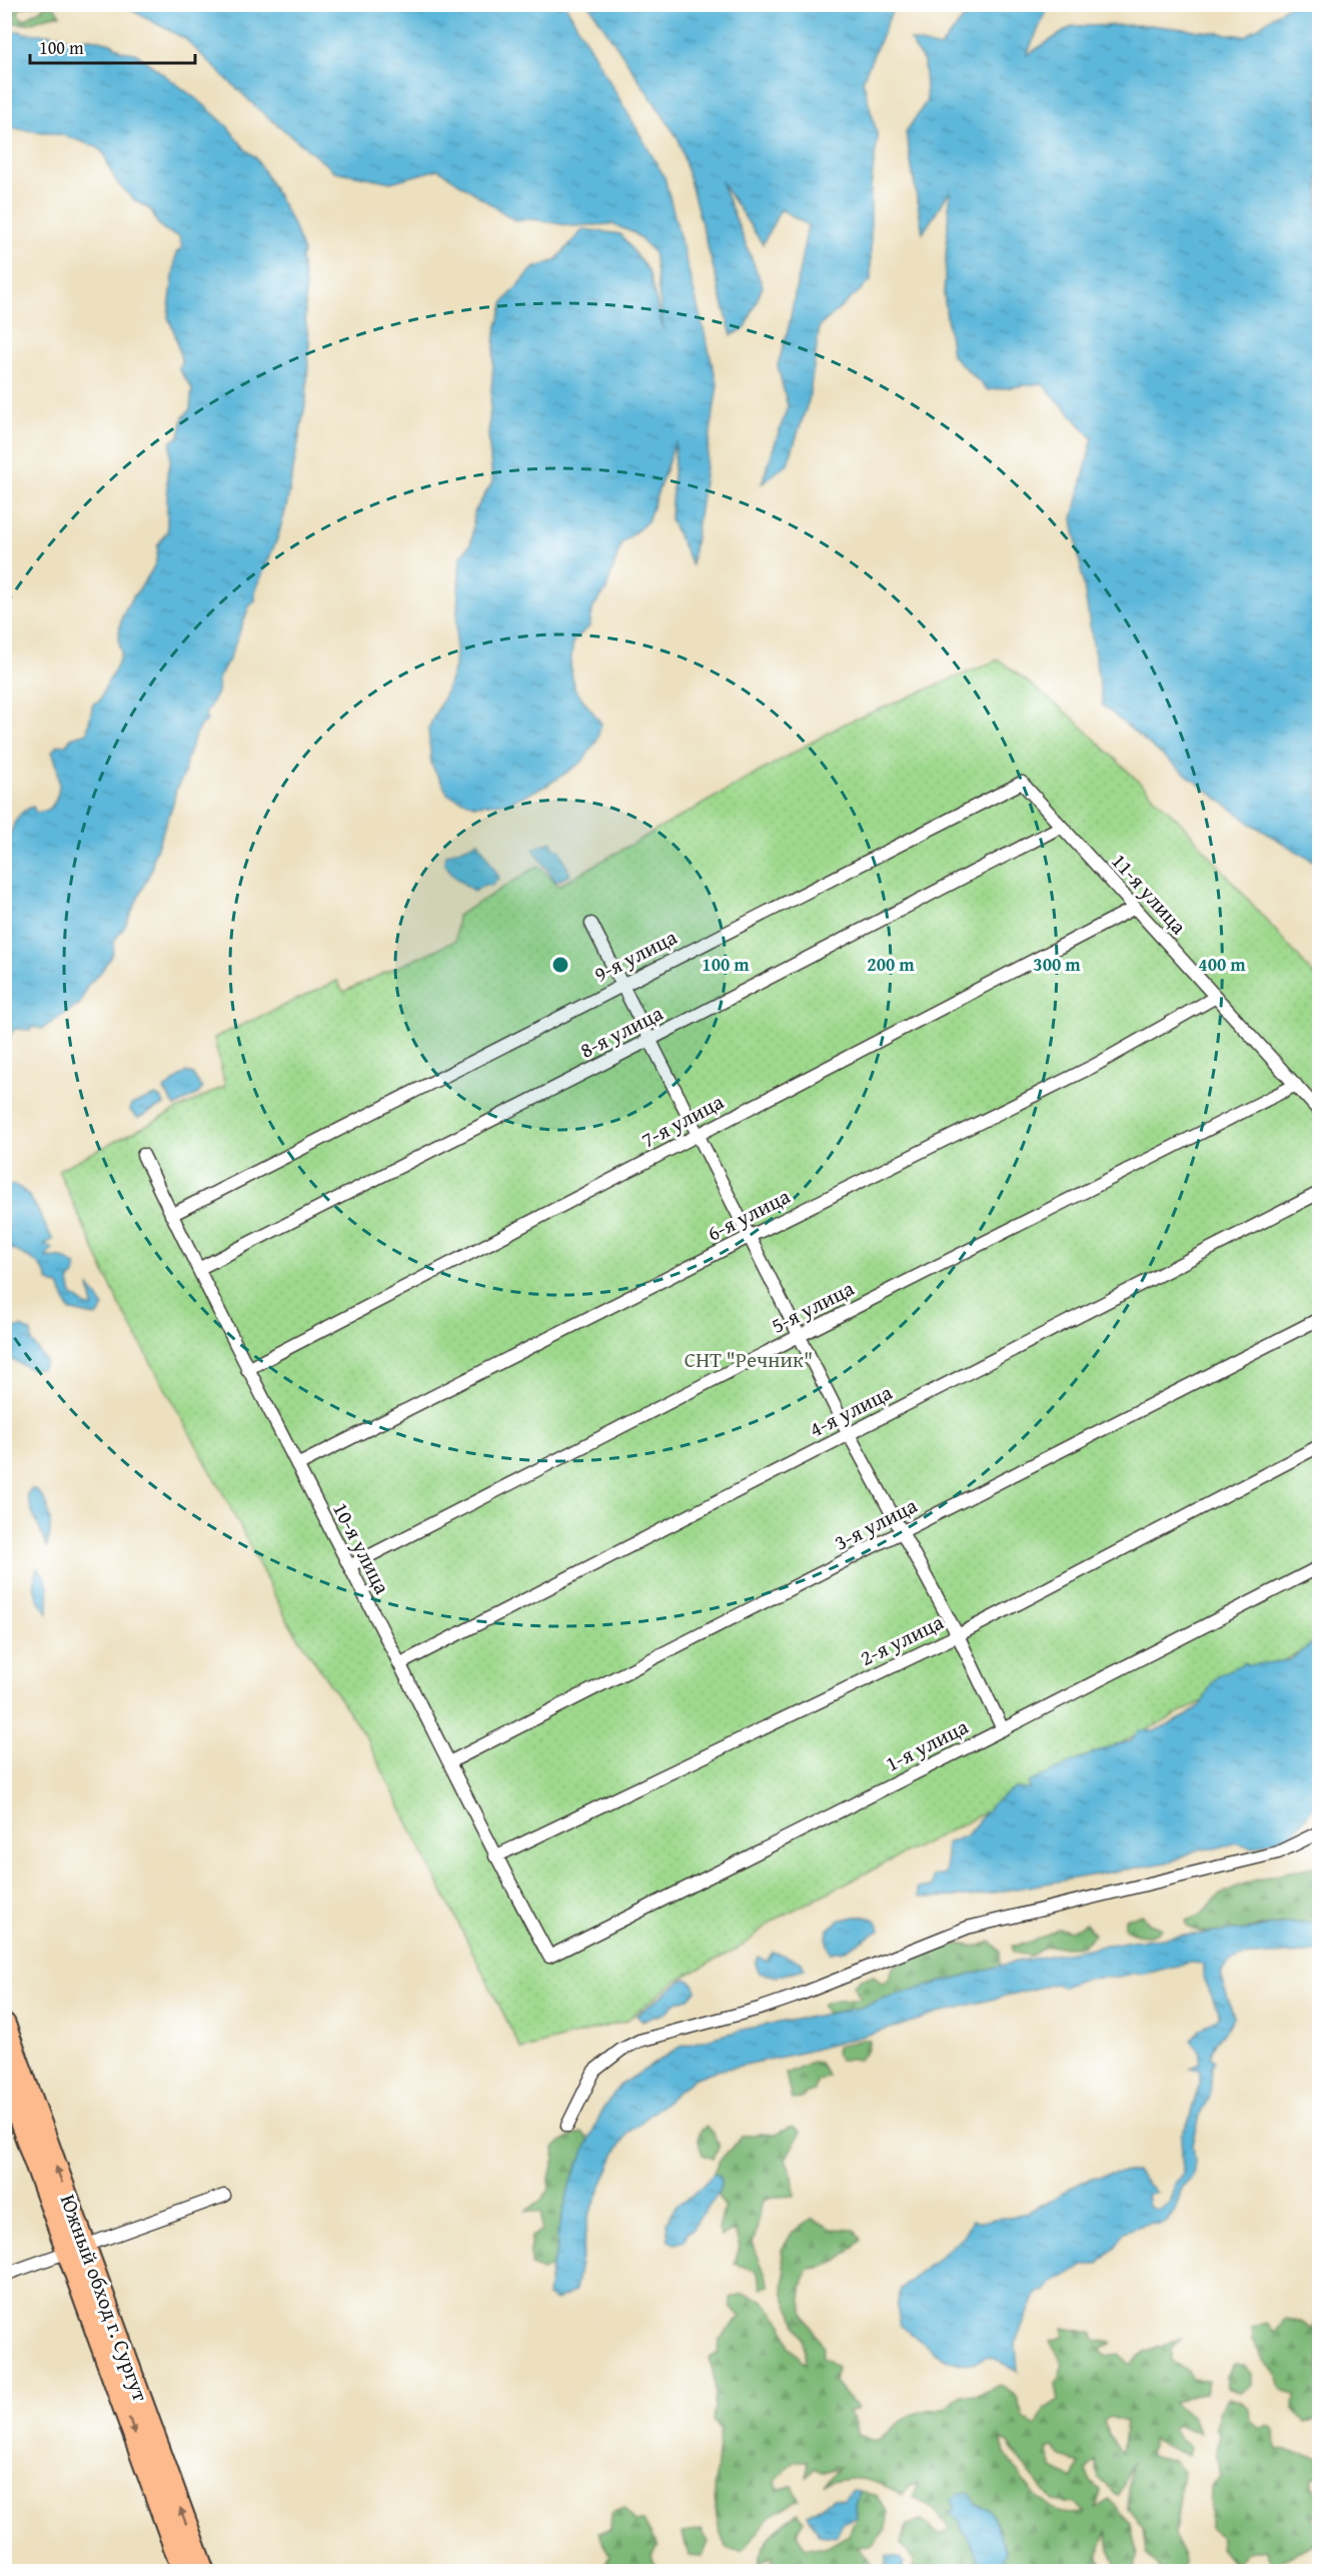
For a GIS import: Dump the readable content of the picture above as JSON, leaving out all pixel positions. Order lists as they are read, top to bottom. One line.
{"streets":{"highway":["Южный обход г. Сургут"],"street":["11-я улица","9-я улица","8-я улица","7-я улица","6-я улица","5-я улица","4-я улица","3-я улица","10-я улица","2-я улица","1-я улица"]},"crossings":[["11-я улица","9-я улица"],["11-я улица","8-я улица"],["11-я улица","7-я улица"],["11-я улица","6-я улица"],["11-я улица","5-я улица"],["9-я улица","10-я улица"],["8-я улица","10-я улица"],["7-я улица","10-я улица"],["6-я улица","10-я улица"],["5-я улица","10-я улица"],["4-я улица","10-я улица"],["3-я улица","10-я улица"],["10-я улица","2-я улица"],["10-я улица","1-я улица"]],"parks":["СНТ \"Речник\""],"scale_bar":"100 m","rings":["100 m","200 m","300 m","400 m"]}
